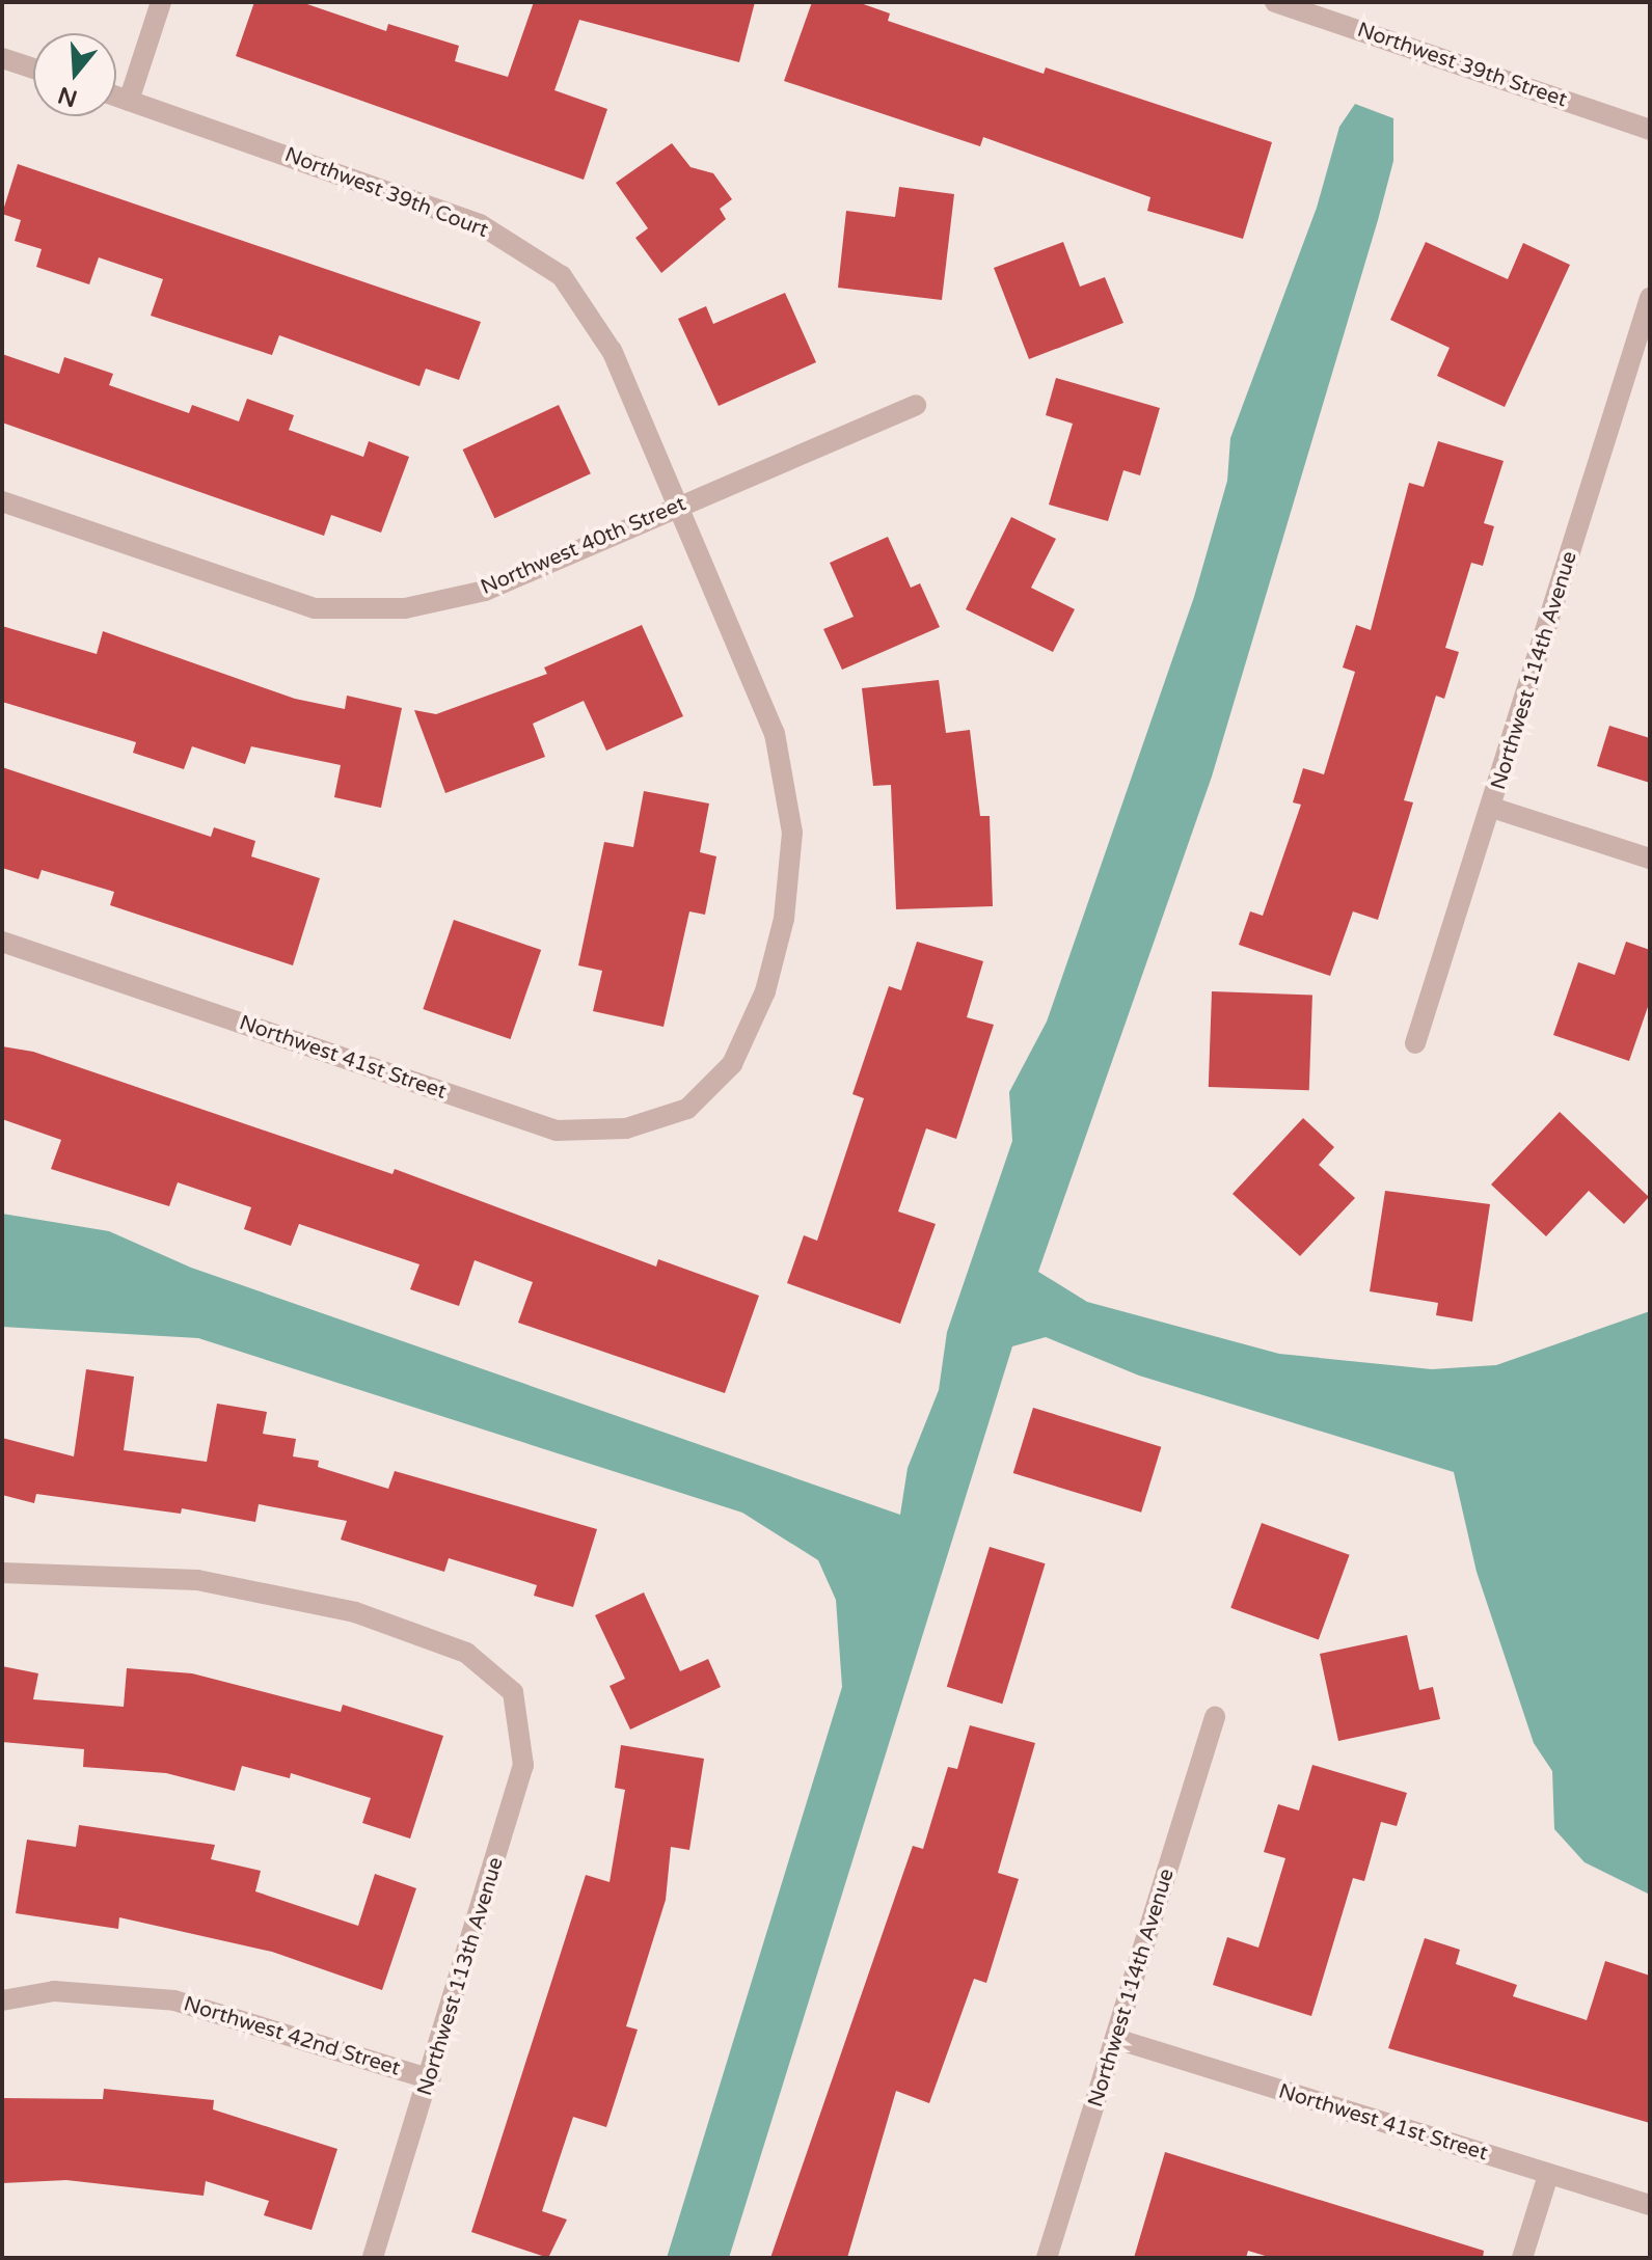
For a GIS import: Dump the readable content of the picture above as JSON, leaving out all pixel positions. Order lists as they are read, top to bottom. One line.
{"streets":{"street":["Northwest 39th Street","Northwest 39th Court","Northwest 40th Street","Northwest 114th Avenue","Northwest 41st Street","Northwest 113th Avenue","Northwest 42nd Street"]},"crossings":[["Northwest 39th Court","Northwest 40th Street"],["Northwest 39th Court","Northwest 41st Street"],["Northwest 40th Street","Northwest 41st Street"],["Northwest 114th Avenue","Northwest 41st Street"],["Northwest 113th Avenue","Northwest 42nd Street"]],"north":"bottom"}
